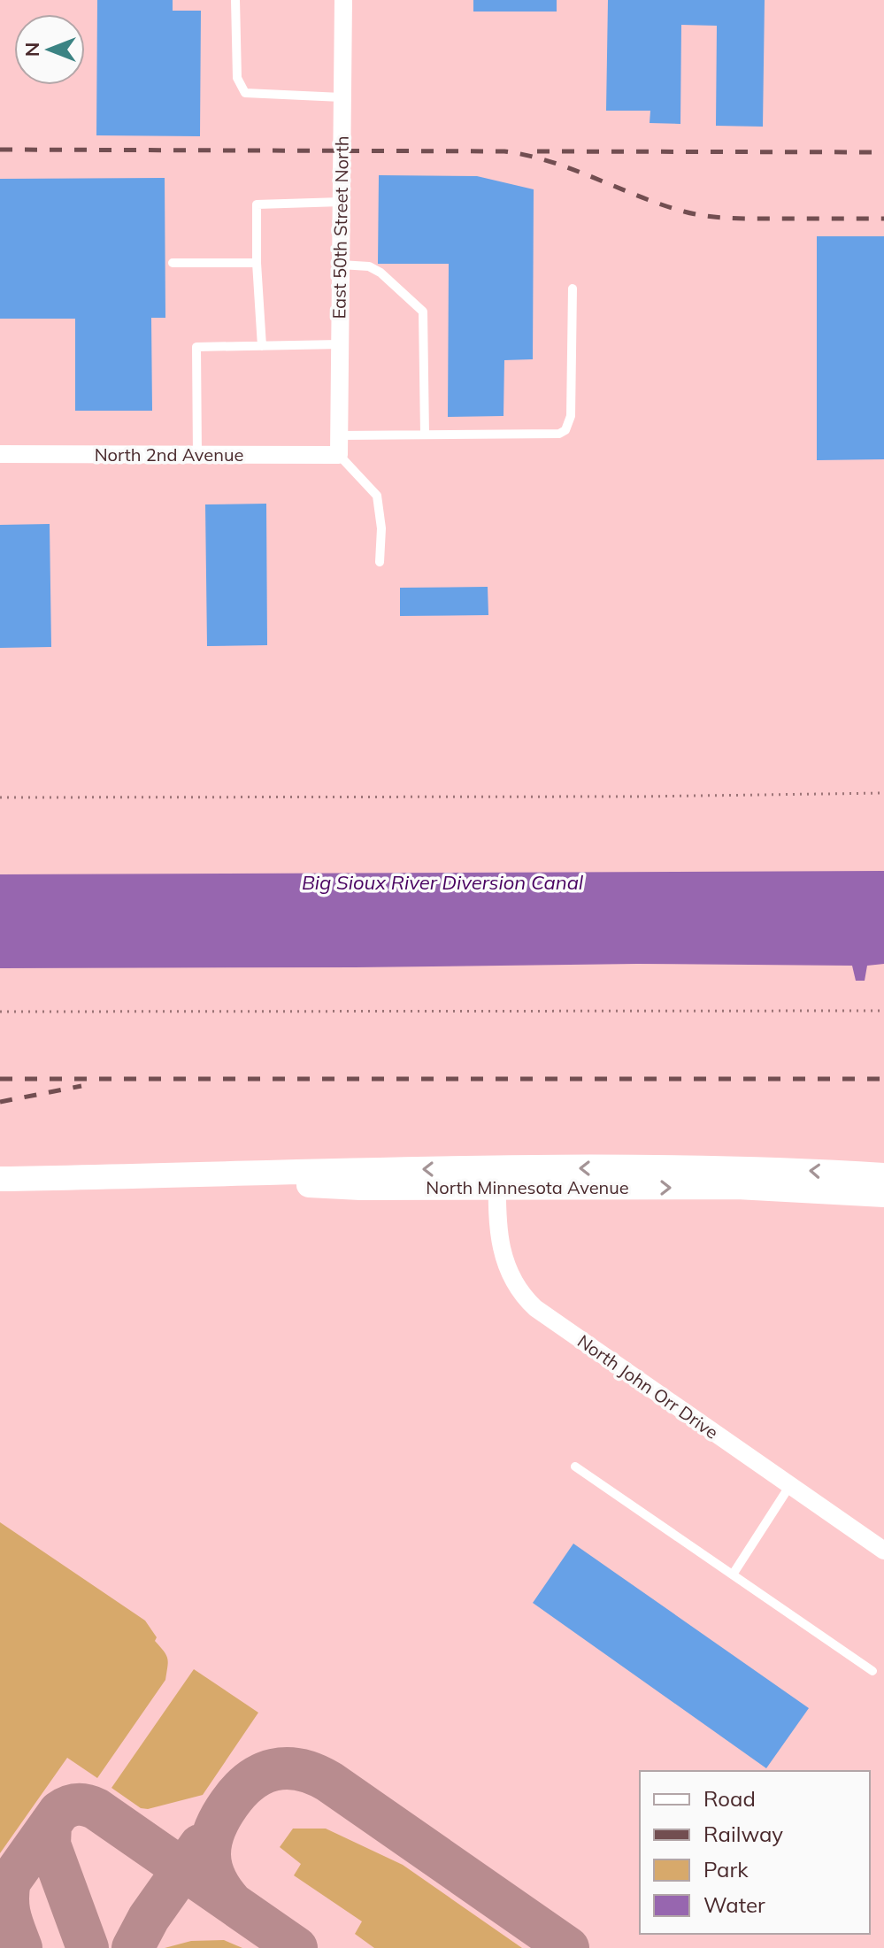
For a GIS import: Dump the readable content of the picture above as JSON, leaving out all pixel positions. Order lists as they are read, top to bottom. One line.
{"streets":{"main road":["North Minnesota Avenue"],"street":["East 50th Street North","North 2nd Avenue","North John Orr Drive"]},"crossings":[["East 50th Street North","North 2nd Avenue"],["North Minnesota Avenue","North John Orr Drive"]],"water":["Big Sioux River Diversion Canal"],"legend":["Road","Railway","Park","Water"],"north":"left"}
